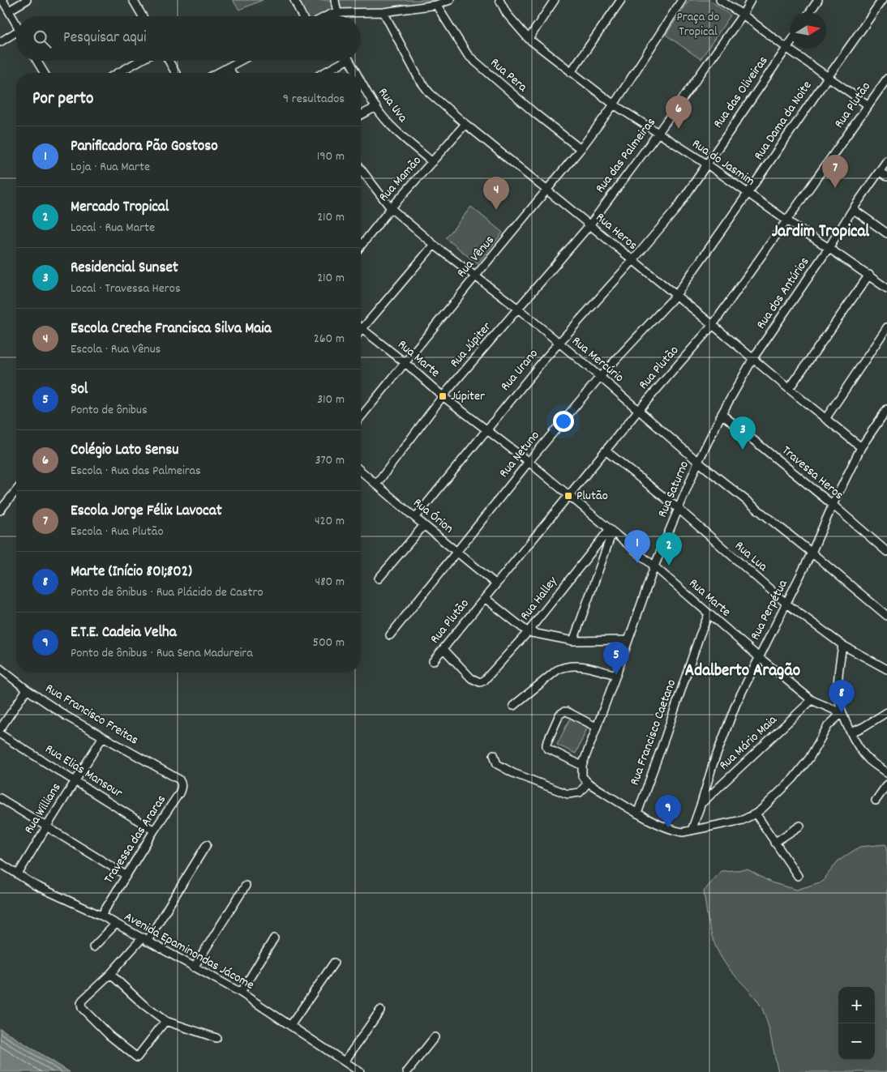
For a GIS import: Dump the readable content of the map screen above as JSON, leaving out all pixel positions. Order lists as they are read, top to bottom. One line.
{"streets":{"street":["Rua Pera","Rua das Oliveiras","Rua Uva","Rua Plutão","Rua Dama da Noite","Rua das Palmeiras","Rua do Jasmim","Rua Mamão","Rua Heros","Rua Vênus","Rua dos Antúrios","Rua Júpiter","Rua Marte","Rua Mercúrio","Rua Urano","Rua Netuno","Travessa Heros","Rua Saturno","Rua Órion","Rua Lua","Rua Halley","Rua Perpétua","Rua Francisco Freitas","Rua Francisco Caetano","Rua Mário Maia","Rua Elias Mansour","Rua Willians","Travessa das Araras","Avenida Epaminondas Jácome"]},"crossings":[["Rua Pera","Rua Vênus"],["Rua das Oliveiras","Rua do Jasmim"],["Rua das Oliveiras","Rua Heros"],["Rua das Oliveiras","Rua Urano"],["Rua Uva","Rua Mamão"],["Rua Plutão","Rua do Jasmim"],["Rua Plutão","Rua Heros"],["Rua Plutão","Rua Marte"],["Rua Plutão","Rua Mercúrio"],["Rua Plutão","Rua Órion"],["Rua Plutão","Rua Lua"],["Rua Plutão","Rua Halley"],["Rua Dama da Noite","Rua do Jasmim"],["Rua Dama da Noite","Rua Heros"],["Rua Dama da Noite","Rua Netuno"],["Rua das Palmeiras","Rua do Jasmim"],["Rua das Palmeiras","Rua Heros"],["Rua das Palmeiras","Rua Júpiter"],["Rua do Jasmim","Rua Vênus"],["Rua do Jasmim","Rua dos Antúrios"],["Rua Mamão","Rua Heros"],["Rua Mamão","Rua Mercúrio"],["Rua Heros","Rua Vênus"],["Rua Heros","Rua dos Antúrios"],["Rua Heros","Rua Júpiter"],["Rua Heros","Rua Urano"],["Rua Heros","Rua Netuno"],["Rua Heros","Rua Saturno"],["Rua Heros","Rua Perpétua"],["Rua Vênus","Rua Marte"],["Rua Vênus","Rua Mercúrio"],["Rua dos Antúrios","Rua Saturno"],["Rua Júpiter","Rua Marte"],["Rua Júpiter","Rua Mercúrio"],["Rua Júpiter","Rua Órion"],["Rua Marte","Rua Urano"],["Rua Marte","Rua Netuno"],["Rua Marte","Rua Saturno"],["Rua Marte","Rua Halley"],["Rua Marte","Rua Perpétua"],["Rua Marte","Rua Francisco Caetano"],["Rua Marte","Rua Mário Maia"],["Rua Mercúrio","Rua Urano"],["Rua Mercúrio","Rua Netuno"],["Rua Mercúrio","Rua Saturno"],["Rua Mercúrio","Rua Perpétua"],["Rua Urano","Rua Órion"],["Rua Netuno","Rua Órion"],["Travessa Heros","Rua Saturno"],["Travessa Heros","Rua Perpétua"],["Rua Saturno","Rua Lua"],["Rua Lua","Rua Perpétua"],["Rua Perpétua","Rua Mário Maia"],["Rua Francisco Freitas","Rua Willians"],["Rua Francisco Freitas","Travessa das Araras"],["Rua Elias Mansour","Rua Willians"],["Rua Elias Mansour","Travessa das Araras"],["Rua Willians","Avenida Epaminondas Jácome"],["Travessa das Araras","Avenida Epaminondas Jácome"]],"districts":["Jardim Tropical","Adalberto Aragão"],"parks":["Praça do Tropical"],"places":{"transit":["Júpiter","Plutão"]},"north":"right","page":{"search":"Pesquisar aqui","heading":["Por perto","9 resultados"],"pins":["6","7","4","3","1","2","5","8","9"],"list":[{"mark":"1","name":"Panificadora Pão Gostoso","note":"Loja · Rua Marte","value":"190 m"},{"mark":"2","name":"Mercado Tropical","note":"Local · Rua Marte","value":"210 m"},{"mark":"3","name":"Residencial Sunset","note":"Local · Travessa Heros","value":"210 m"},{"mark":"4","name":"Escola Creche Francisca Silva Maia","note":"Escola · Rua Vênus","value":"260 m"},{"mark":"5","name":"Sol","note":"Ponto de ônibus","value":"310 m"},{"mark":"6","name":"Colégio Lato Sensu","note":"Escola · Rua das Palmeiras","value":"370 m"},{"mark":"7","name":"Escola Jorge Félix Lavocat","note":"Escola · Rua Plutão","value":"420 m"},{"mark":"8","name":"Marte (Início 801;802)","note":"Ponto de ônibus · Rua Plácido de Castro","value":"480 m"},{"mark":"9","name":"E.T.E. Cadeia Velha","note":"Ponto de ônibus · Rua Sena Madureira","value":"500 m"}],"map_buttons":["+","−"]}}
